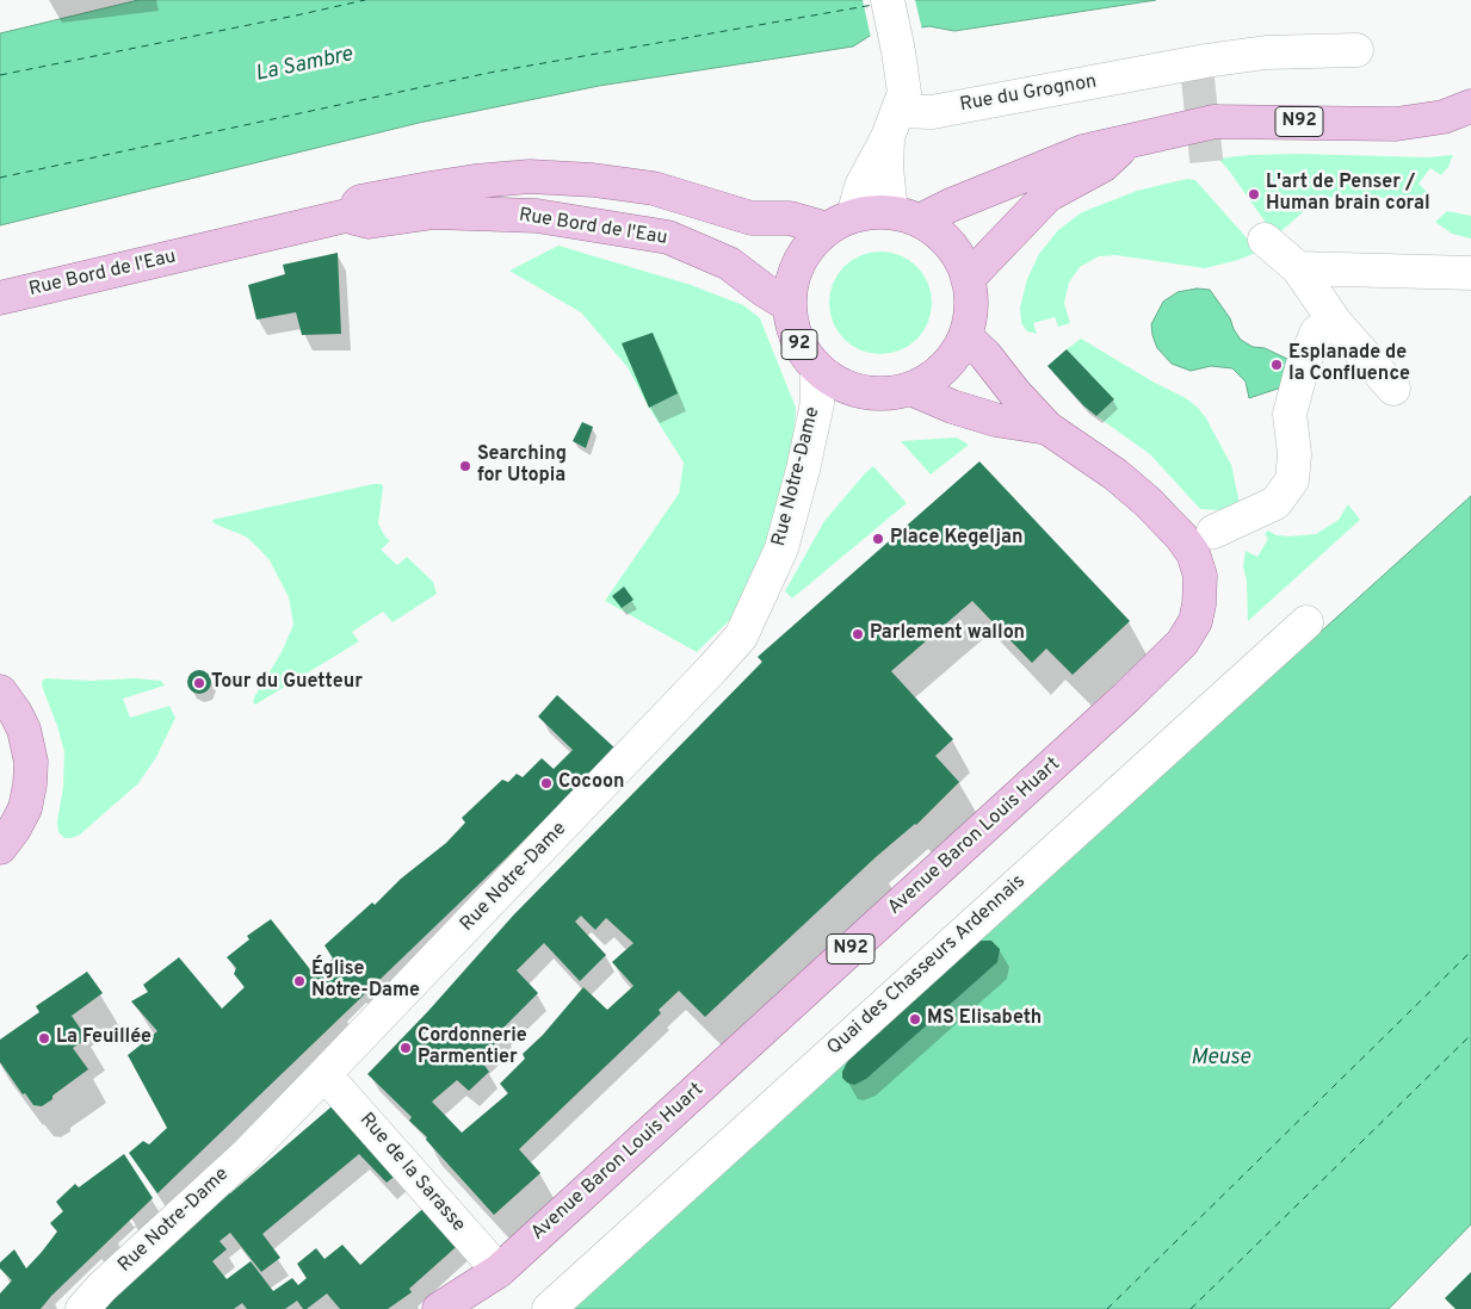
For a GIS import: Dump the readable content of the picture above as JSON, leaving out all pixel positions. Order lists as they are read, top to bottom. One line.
{"streets":{"main road":["N92","Rue Bord de l'Eau","92","Avenue Baron Louis Huart"],"street":["Rue du Grognon","Rue Notre-Dame","Quai des Chasseurs Ardennais","Rue de la Sarasse"]},"crossings":[["N92","Rue Bord de l'Eau"],["N92","92"],["N92","Rue Notre-Dame"],["N92","Avenue Baron Louis Huart"],["Rue Bord de l'Eau","92"],["Rue Bord de l'Eau","Rue Notre-Dame"],["Rue Bord de l'Eau","Avenue Baron Louis Huart"],["92","Rue Notre-Dame"],["92","Avenue Baron Louis Huart"],["Rue Notre-Dame","Avenue Baron Louis Huart"],["Rue Notre-Dame","Rue de la Sarasse"],["Avenue Baron Louis Huart","Rue de la Sarasse"]],"water":["La Sambre","Meuse"],"places":["L'art de Penser / Human brain coral","Esplanade de la Confluence","Searching for Utopia","Place Kegeljan","Parlement wallon","Tour du Guetteur","Cocoon","Église Notre-Dame","MS Elisabeth","La Feuillée","Cordonnerie Parmentier"]}
